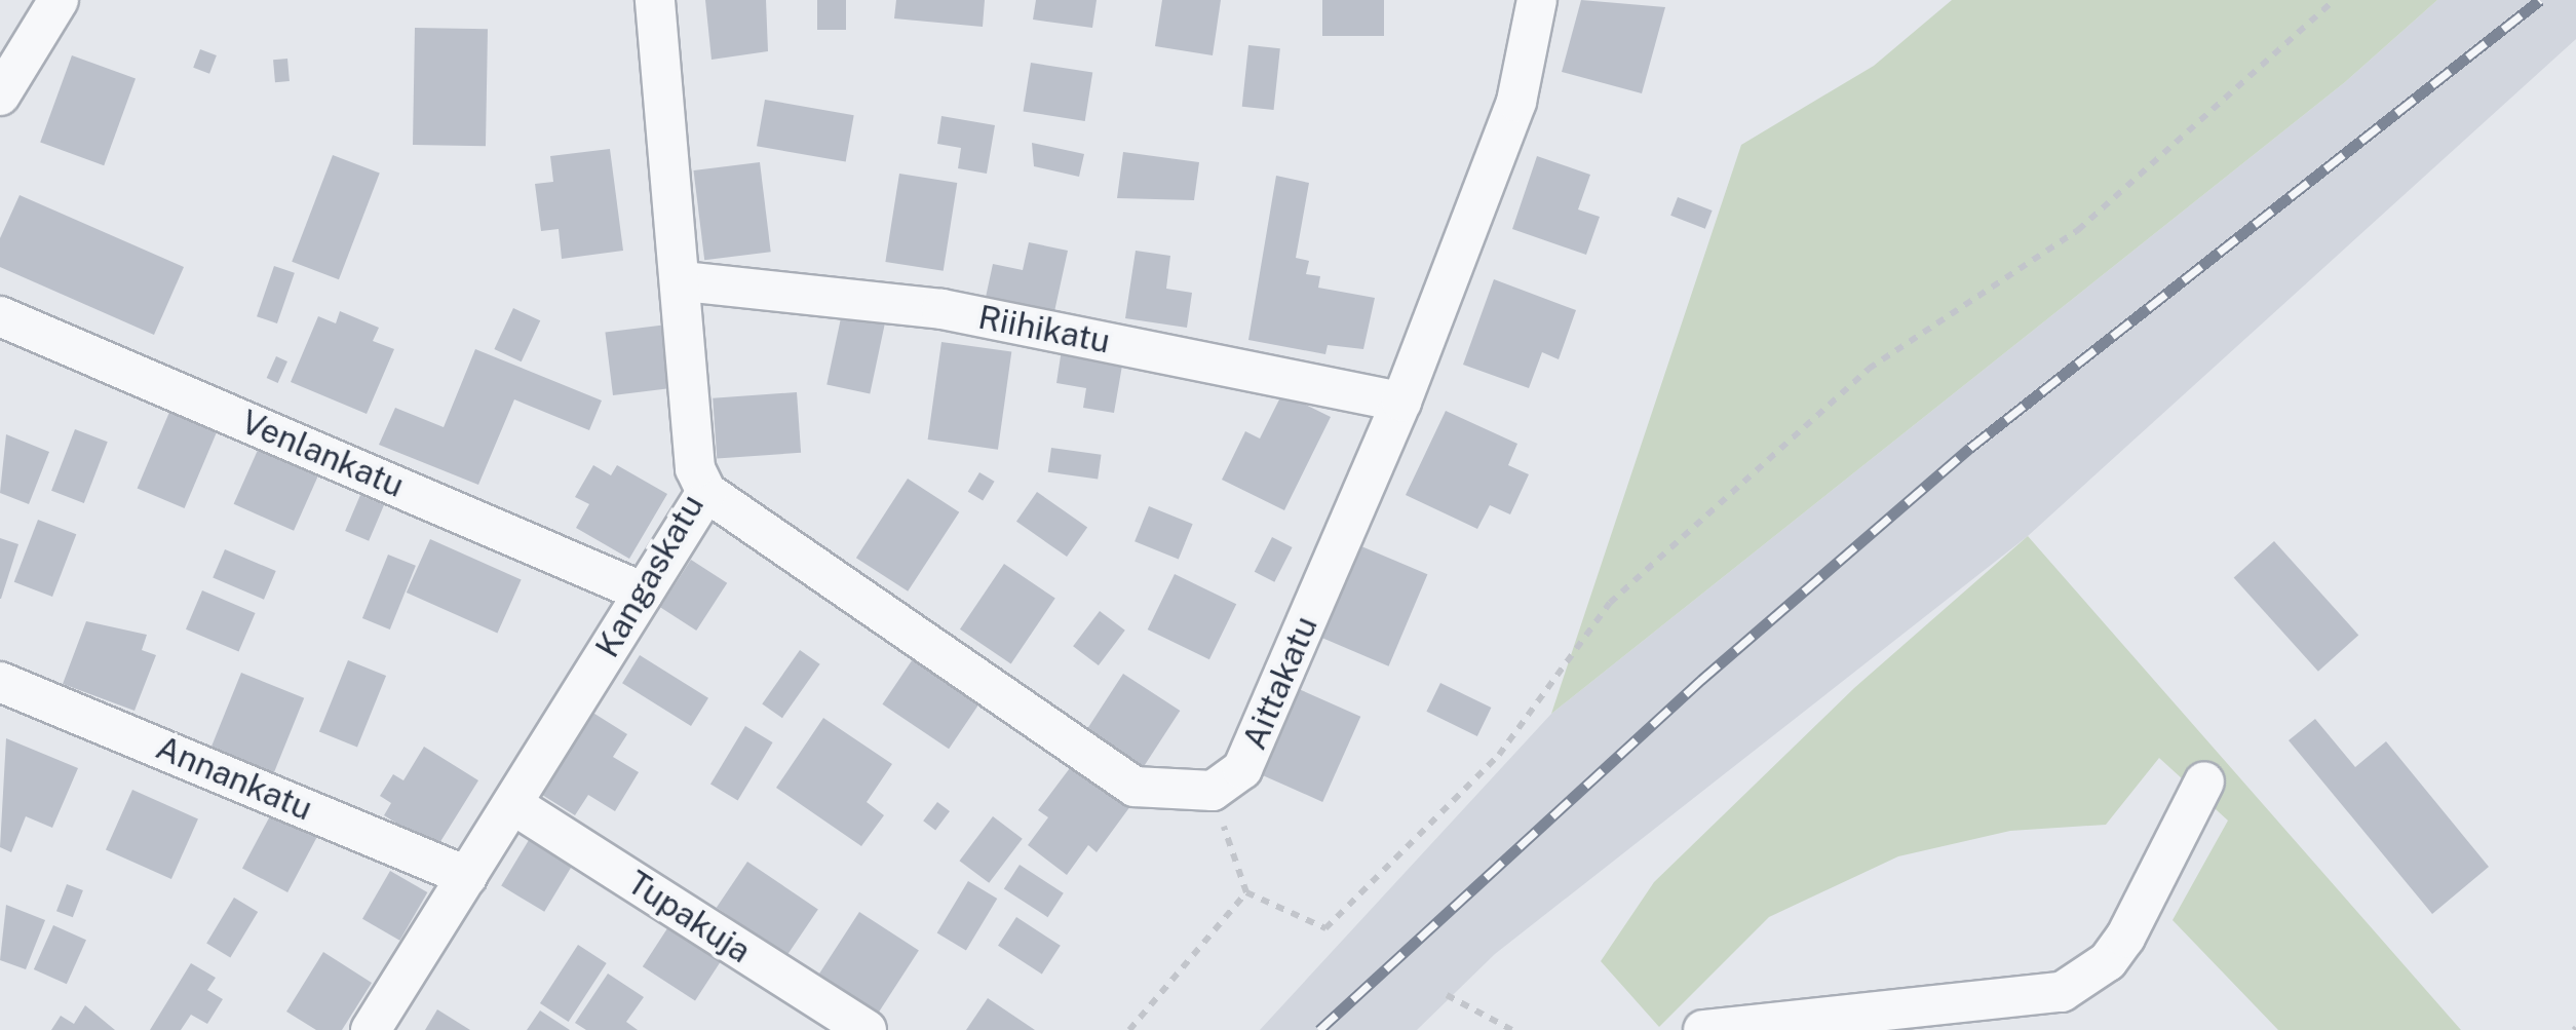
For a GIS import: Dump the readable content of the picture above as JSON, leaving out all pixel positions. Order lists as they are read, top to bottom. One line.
{"streets":{"street":["Riihikatu","Venlankatu","Kangaskatu","Aittakatu","Annankatu","Tupakuja"]},"crossings":[["Riihikatu","Kangaskatu"],["Riihikatu","Aittakatu"],["Venlankatu","Kangaskatu"],["Kangaskatu","Annankatu"],["Kangaskatu","Tupakuja"]]}
